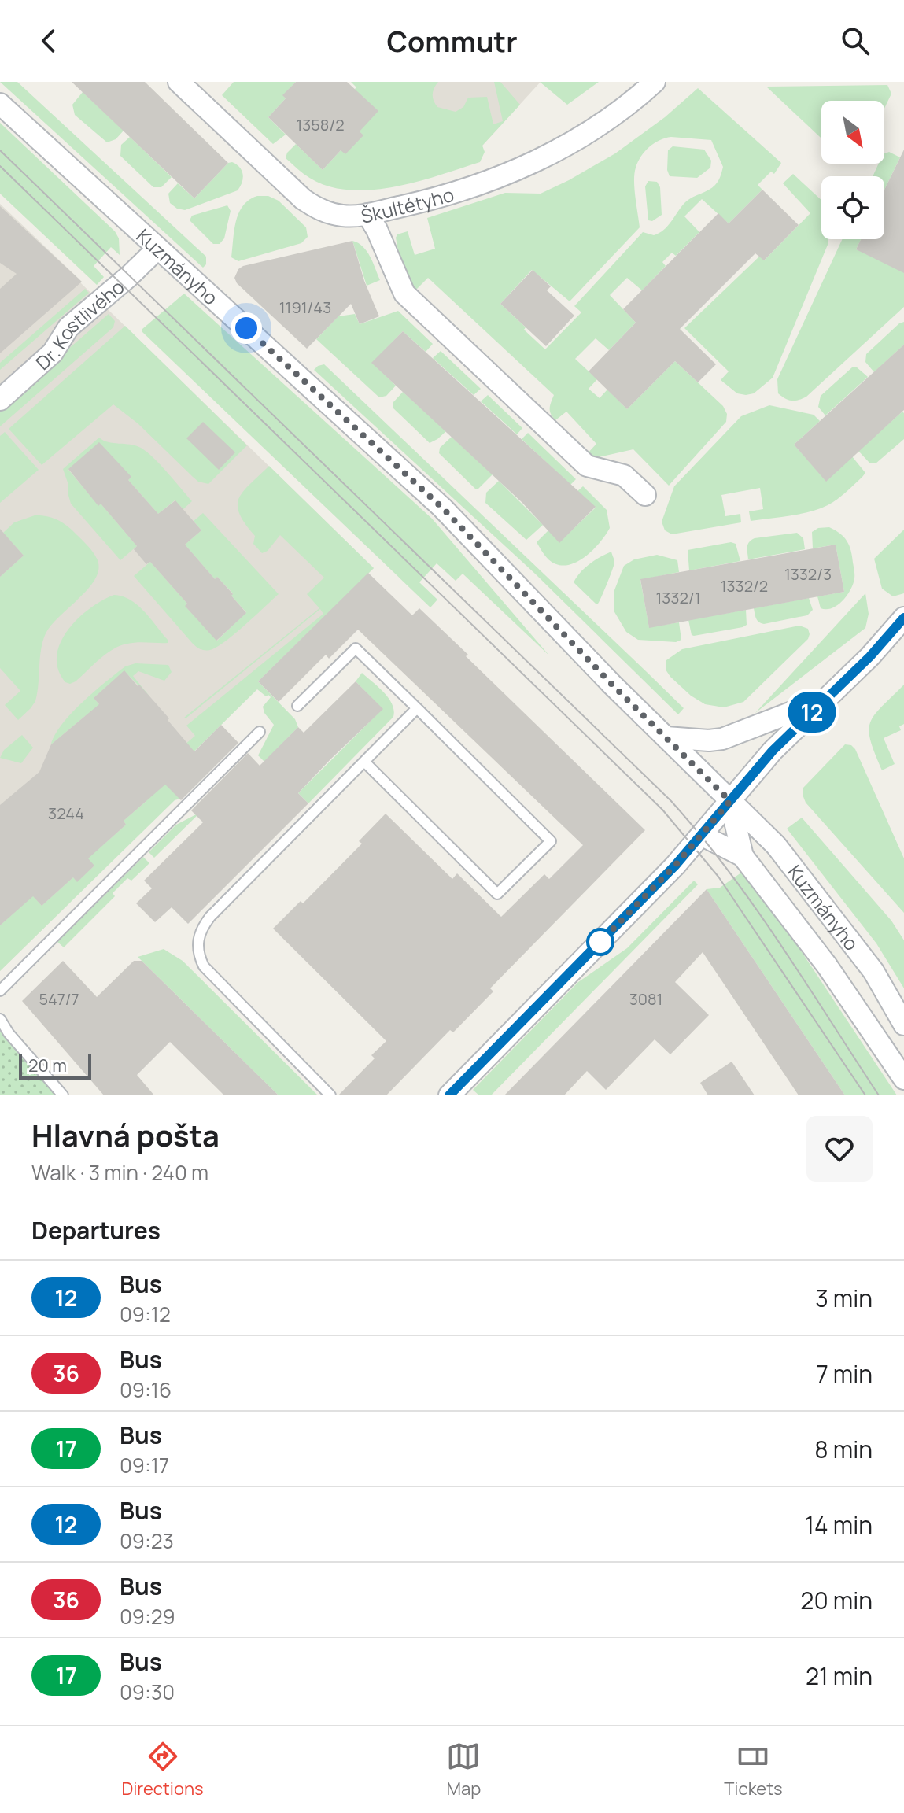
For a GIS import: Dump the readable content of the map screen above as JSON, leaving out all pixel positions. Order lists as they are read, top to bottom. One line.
{"streets":{"street":["Škultétyho","Kuzmányho","Dr. Kostlivého"]},"crossings":[["Kuzmányho","Dr. Kostlivého"]],"lines":["bus line 12"],"house_numbers":["1358/2","1191/43","1332/3","1332/2","1332/1","3244","547/7","3081"],"scale_bar":"20 m","north":"bottom right","page":{"header":"Commutr","on_map":"12","scale":"20 m","heading":[["Hlavná pošta","Walk · 3 min · 240 m"],"Departures"],"list":[{"mark":"12","name":"Bus","note":"09:12","value":"3 min"},{"mark":"36","name":"Bus","note":"09:16","value":"7 min"},{"mark":"17","name":"Bus","note":"09:17","value":"8 min"},{"mark":"12","name":"Bus","note":"09:23","value":"14 min"},{"mark":"36","name":"Bus","note":"09:29","value":"20 min"},{"mark":"17","name":"Bus","note":"09:30","value":"21 min"}],"tabs":["Directions","Map","Tickets"]}}
